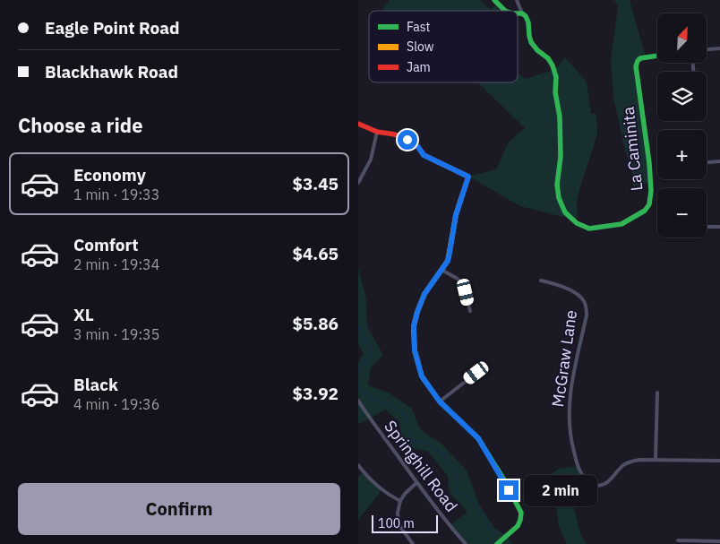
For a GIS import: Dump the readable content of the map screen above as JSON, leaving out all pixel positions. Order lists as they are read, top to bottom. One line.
{"streets":{"street":["La Caminita","McGraw Lane","Springhill Road"]},"legend":["Fast","Slow","Jam"],"scale_bar":"100 m","north":"top right","page":{"banner":["Eagle Point Road","Blackhawk Road"],"map_buttons":["+","−"],"heading":"Choose a ride","list":[{"name":"Economy","note":"1 min · 19:33","value":"$3.45"},{"name":"Comfort","note":"2 min · 19:34","value":"$4.65"},{"name":"XL","note":"3 min · 19:35","value":"$5.86"},{"name":"Black","note":"4 min · 19:36","value":"$3.92"}],"buttons":"Confirm","bubble":"2 min","scale":"100 m"}}
